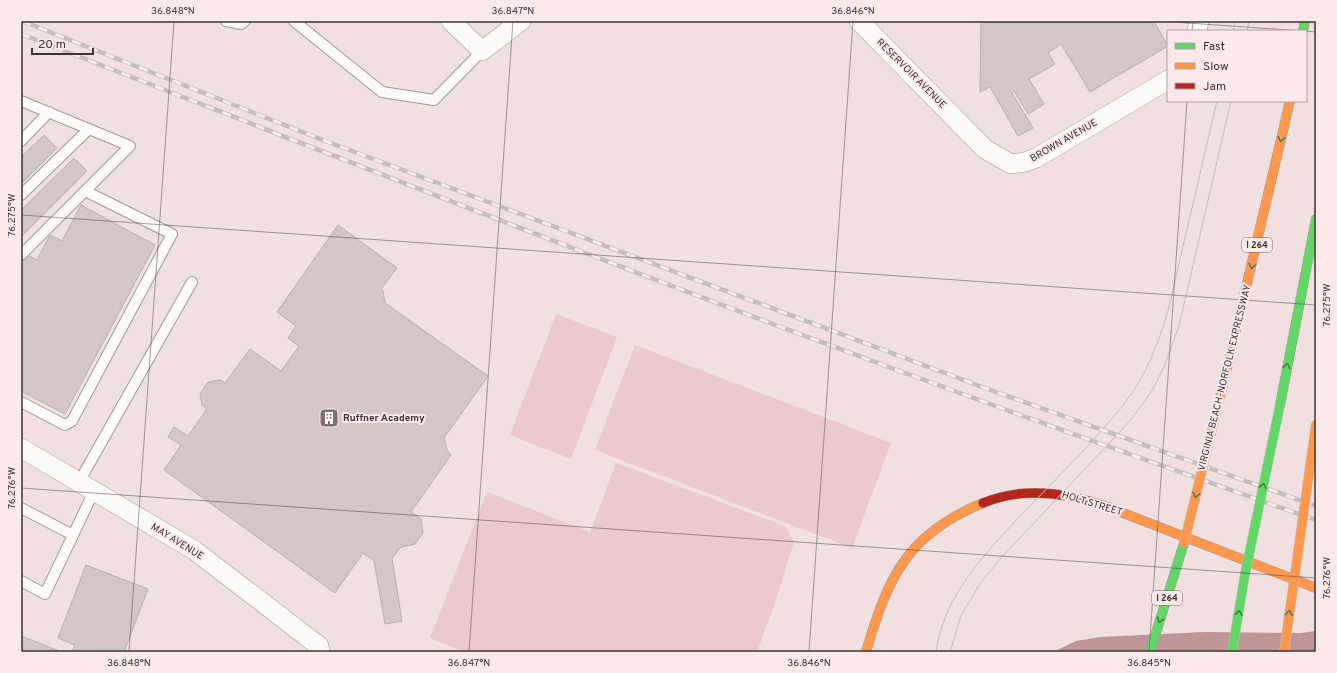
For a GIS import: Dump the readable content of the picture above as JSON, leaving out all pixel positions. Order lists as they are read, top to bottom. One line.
{"streets":{"main road":["I 264","VIRGINIA BEACH-NORFOLK EXPRESSWAY","HOLT STREET"],"street":["RESERVOIR AVENUE","BROWN AVENUE","MAY AVENUE"]},"crossings":[["RESERVOIR AVENUE","BROWN AVENUE"]],"places":{"building":["Ruffner Academy"]},"legend":["Fast","Slow","Jam"],"scale_bar":"20 m","coordinates":["36.848°N","36.847°N","36.846°N","76.275°W","76.276°W","36.845°N"]}
